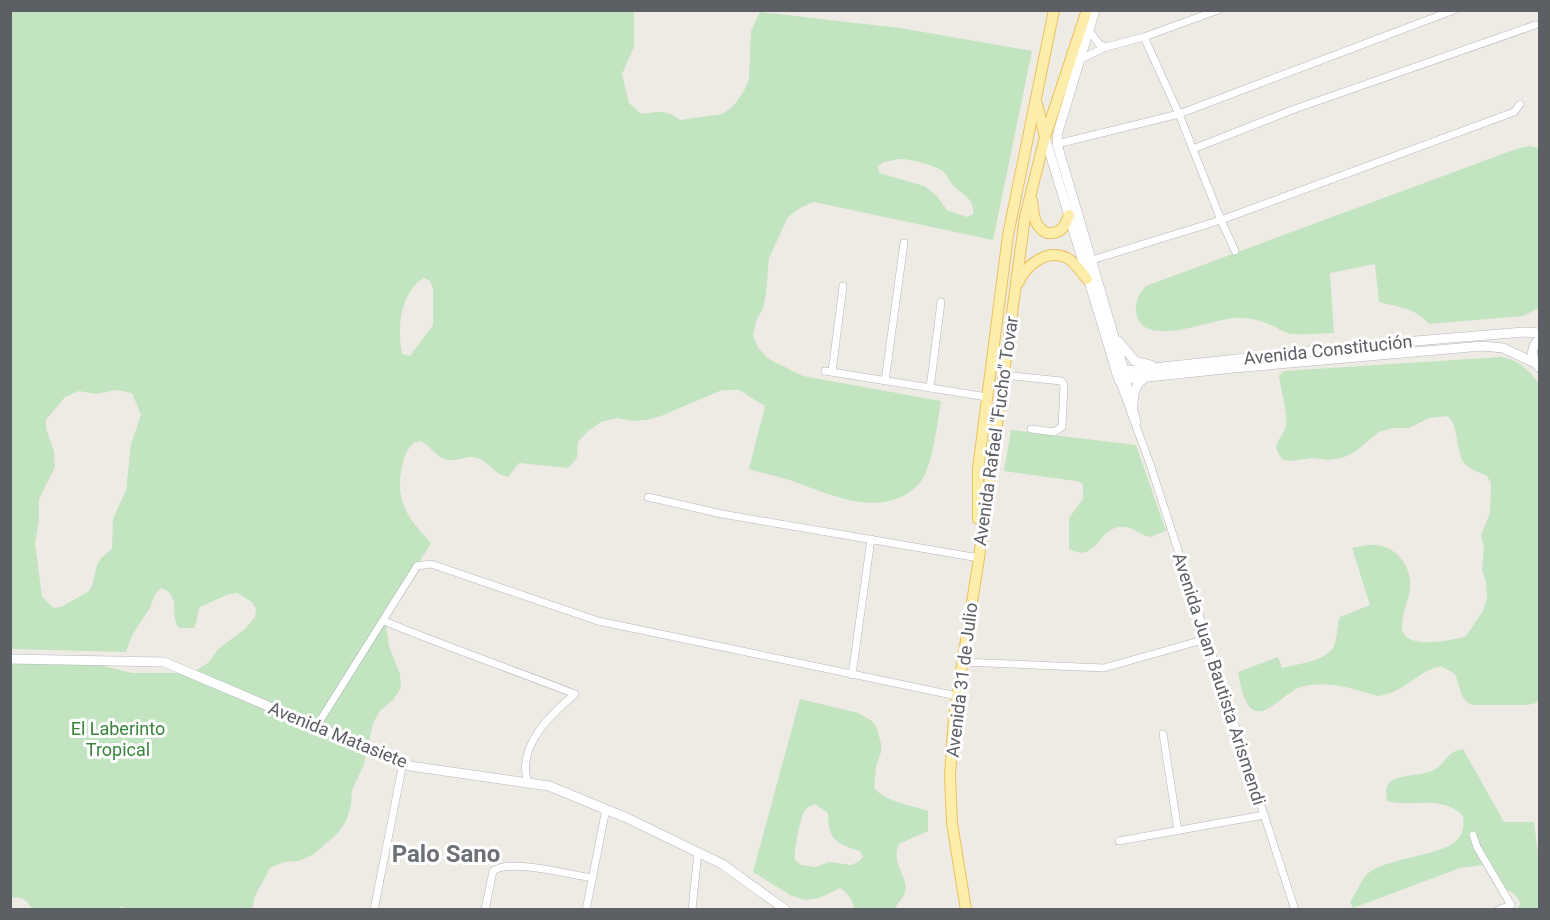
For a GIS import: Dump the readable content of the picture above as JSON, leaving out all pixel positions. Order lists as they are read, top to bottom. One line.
{"streets":{"main road":["Avenida Rafael \"Fucho\" Tovar","Avenida 31 de Julio"],"street":["Avenida Constitución","Avenida Juan Bautista Arismendi","Avenida Matasiete"]},"crossings":[["Avenida Constitución","Avenida Juan Bautista Arismendi"],["Avenida Rafael \"Fucho\" Tovar","Avenida Juan Bautista Arismendi"],["Avenida Rafael \"Fucho\" Tovar","Avenida 31 de Julio"]],"districts":["Palo Sano"],"parks":["El Laberinto Tropical"]}
